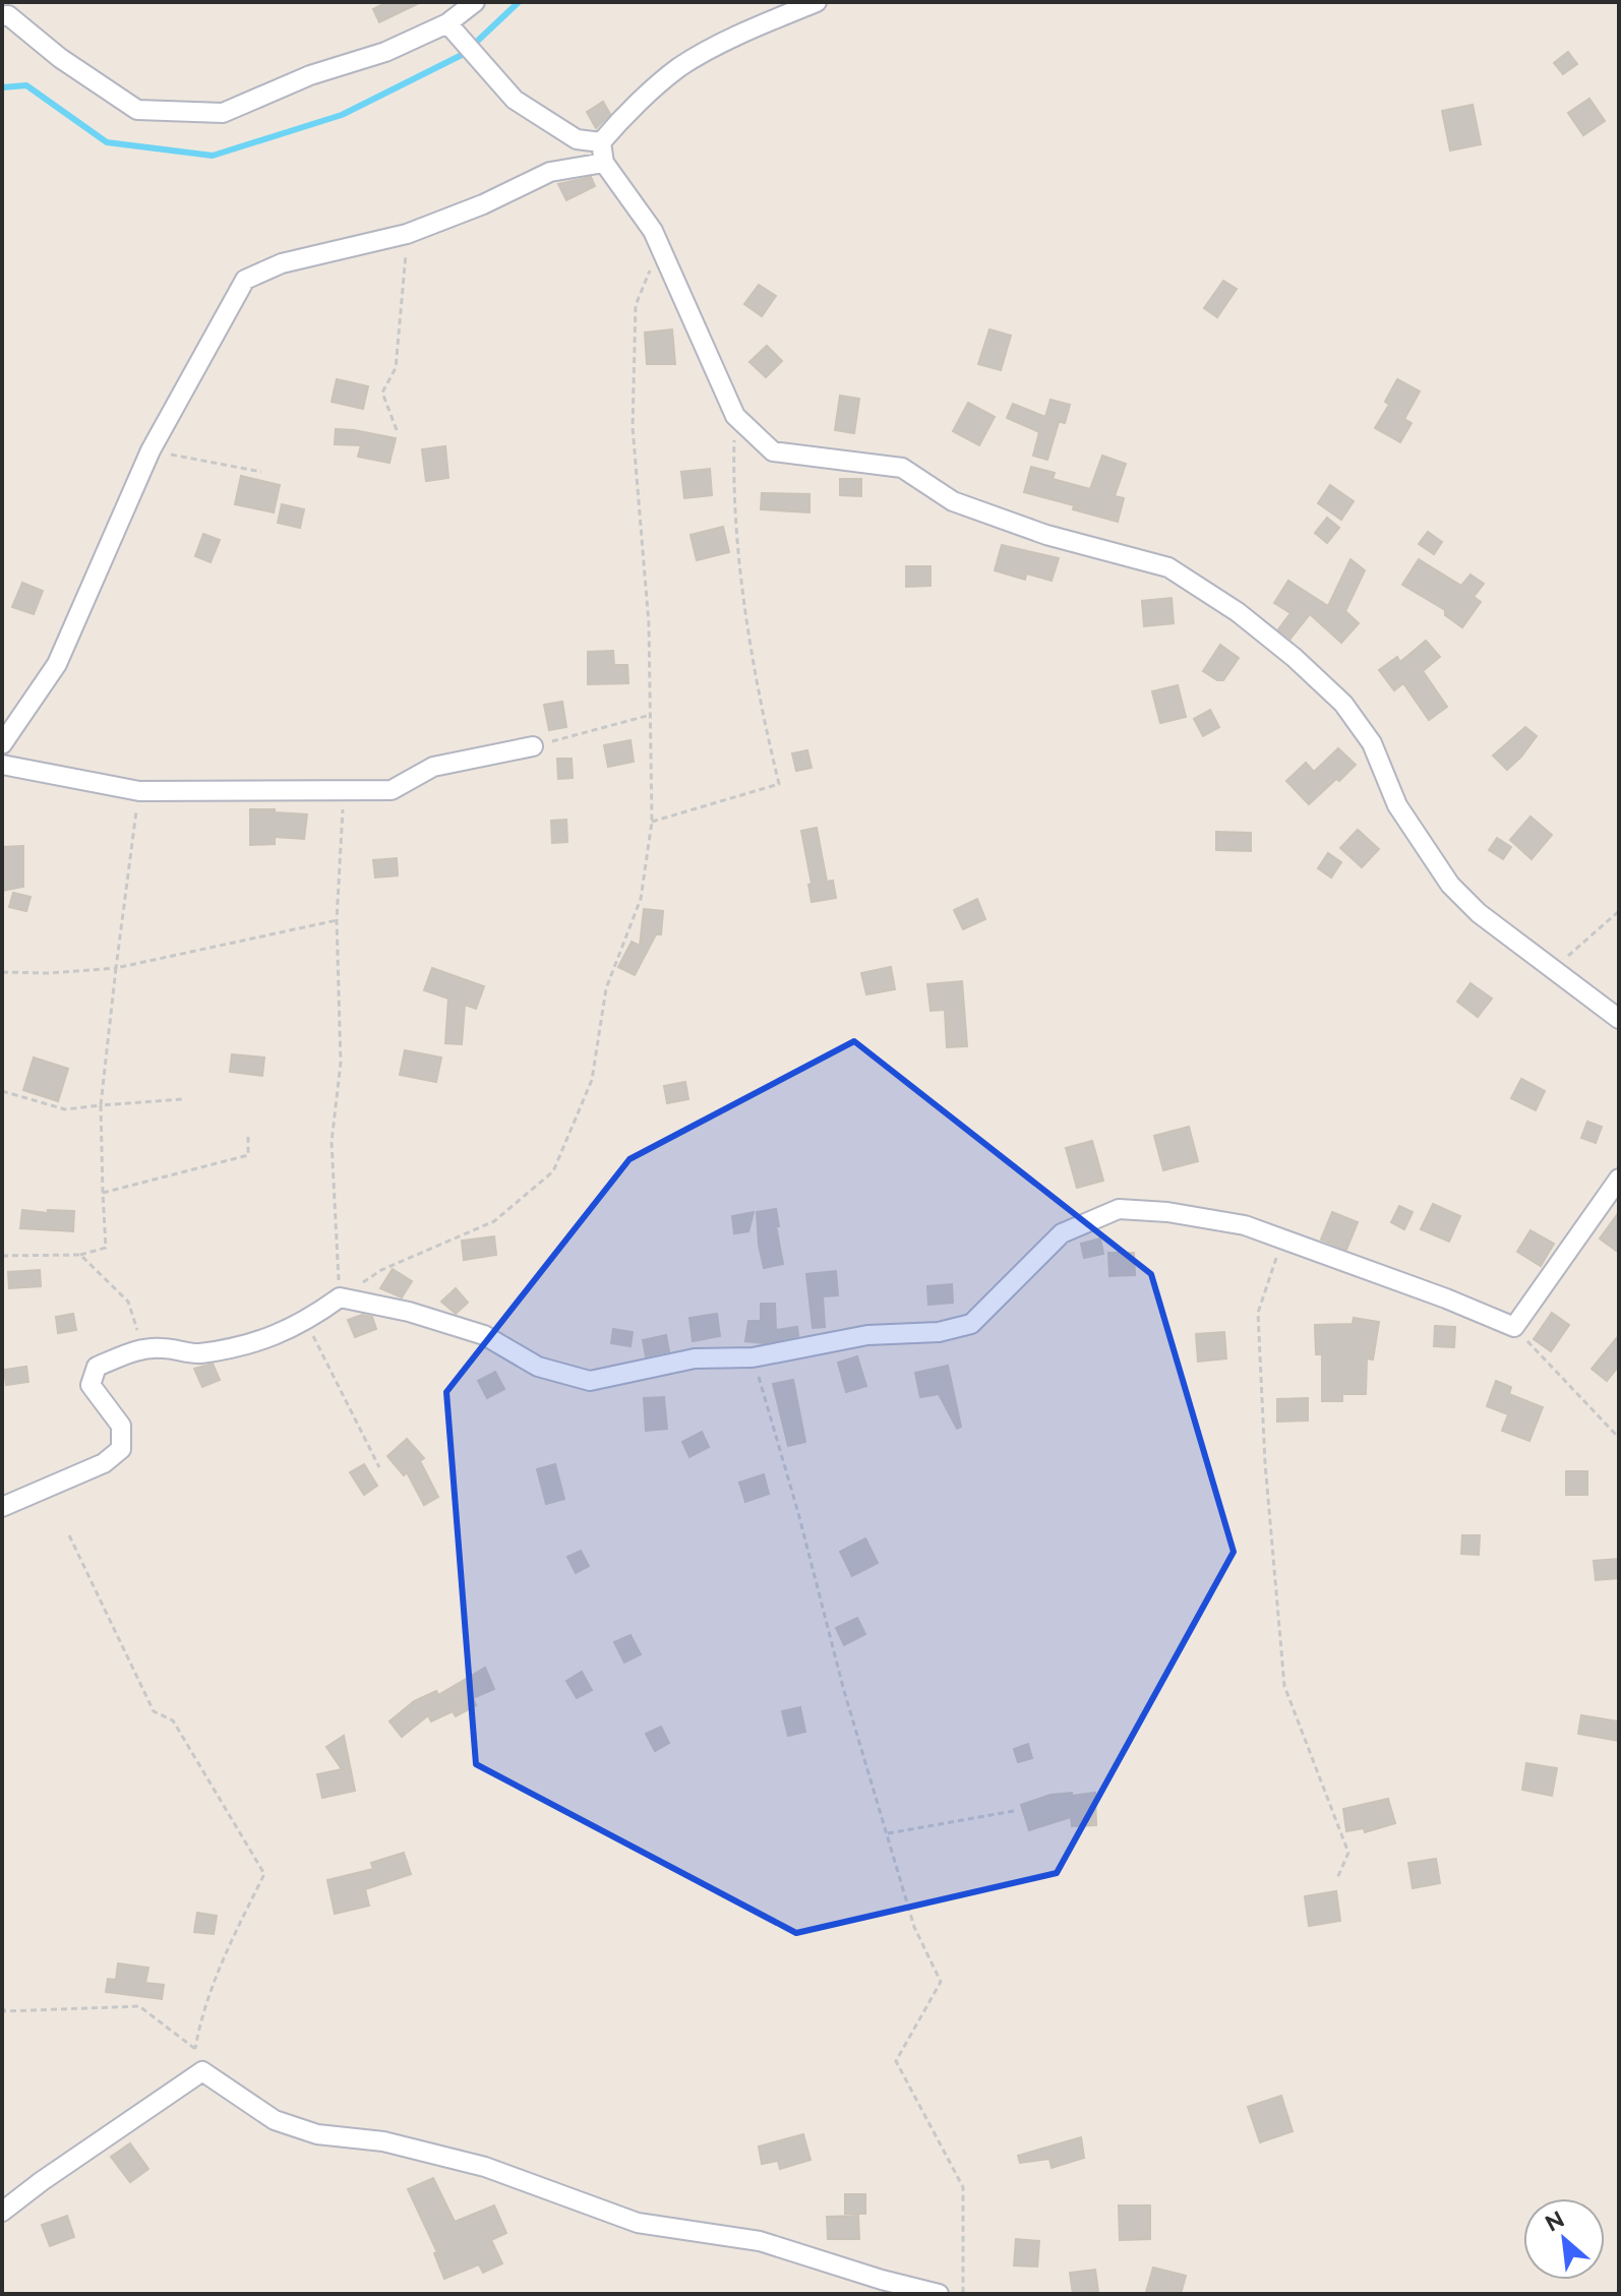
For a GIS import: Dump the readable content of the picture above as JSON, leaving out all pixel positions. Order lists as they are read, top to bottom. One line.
{"north":"top left"}
